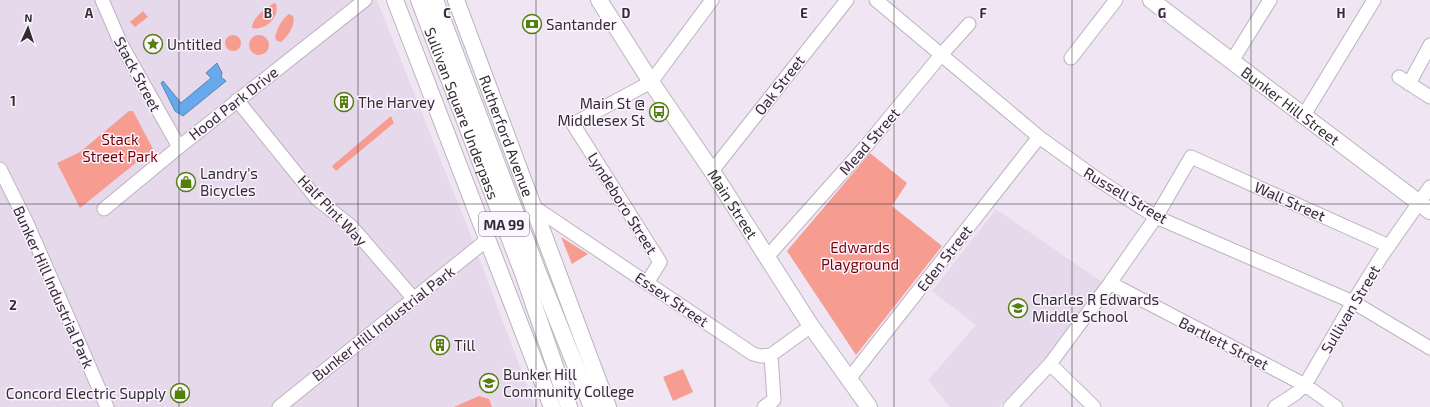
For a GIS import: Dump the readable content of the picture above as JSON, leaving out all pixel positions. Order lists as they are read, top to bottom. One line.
{"streets":{"main road":["Bunker Hill Street","Sullivan Square Underpass","Rutherford Avenue","Main Street","MA 99"],"street":["Stack Street","Oak Street","Hood Park Drive","Mead Street","Russell Street","Wall Street","Lyndeboro Street","Half Pint Way","Eden Street","Bunker Hill Industrial Park","Essex Street","Sullivan Street","Bartlett Street"]},"crossings":[["Stack Street","Hood Park Drive"],["Oak Street","Main Street"],["Hood Park Drive","Half Pint Way"],["Bunker Hill Street","Sullivan Street"],["Rutherford Avenue","Essex Street"],["Mead Street","Russell Street"],["Mead Street","Main Street"],["Russell Street","Wall Street"],["Russell Street","Eden Street"],["Russell Street","Sullivan Street"],["Wall Street","Sullivan Street"],["Lyndeboro Street","Main Street"],["Lyndeboro Street","Essex Street"],["Main Street","Eden Street"],["Half Pint Way","Bunker Hill Industrial Park"],["Sullivan Street","Bartlett Street"]],"parks":["Stack Street Park","Edwards Playground"],"places":{"bank":["Santander"],"place":["Untitled"],"building":["The Harvey","Till"],"bus stop":["Main St @ Middlesex St"],"shop":["Landry's Bicycles","Concord Electric Supply"],"school or university":["Charles R Edwards Middle School","Bunker Hill Community College"]},"north":"top","grid":{"columns":["A","B","C","D","E","F","G","H"],"rows":["1","2"]}}
